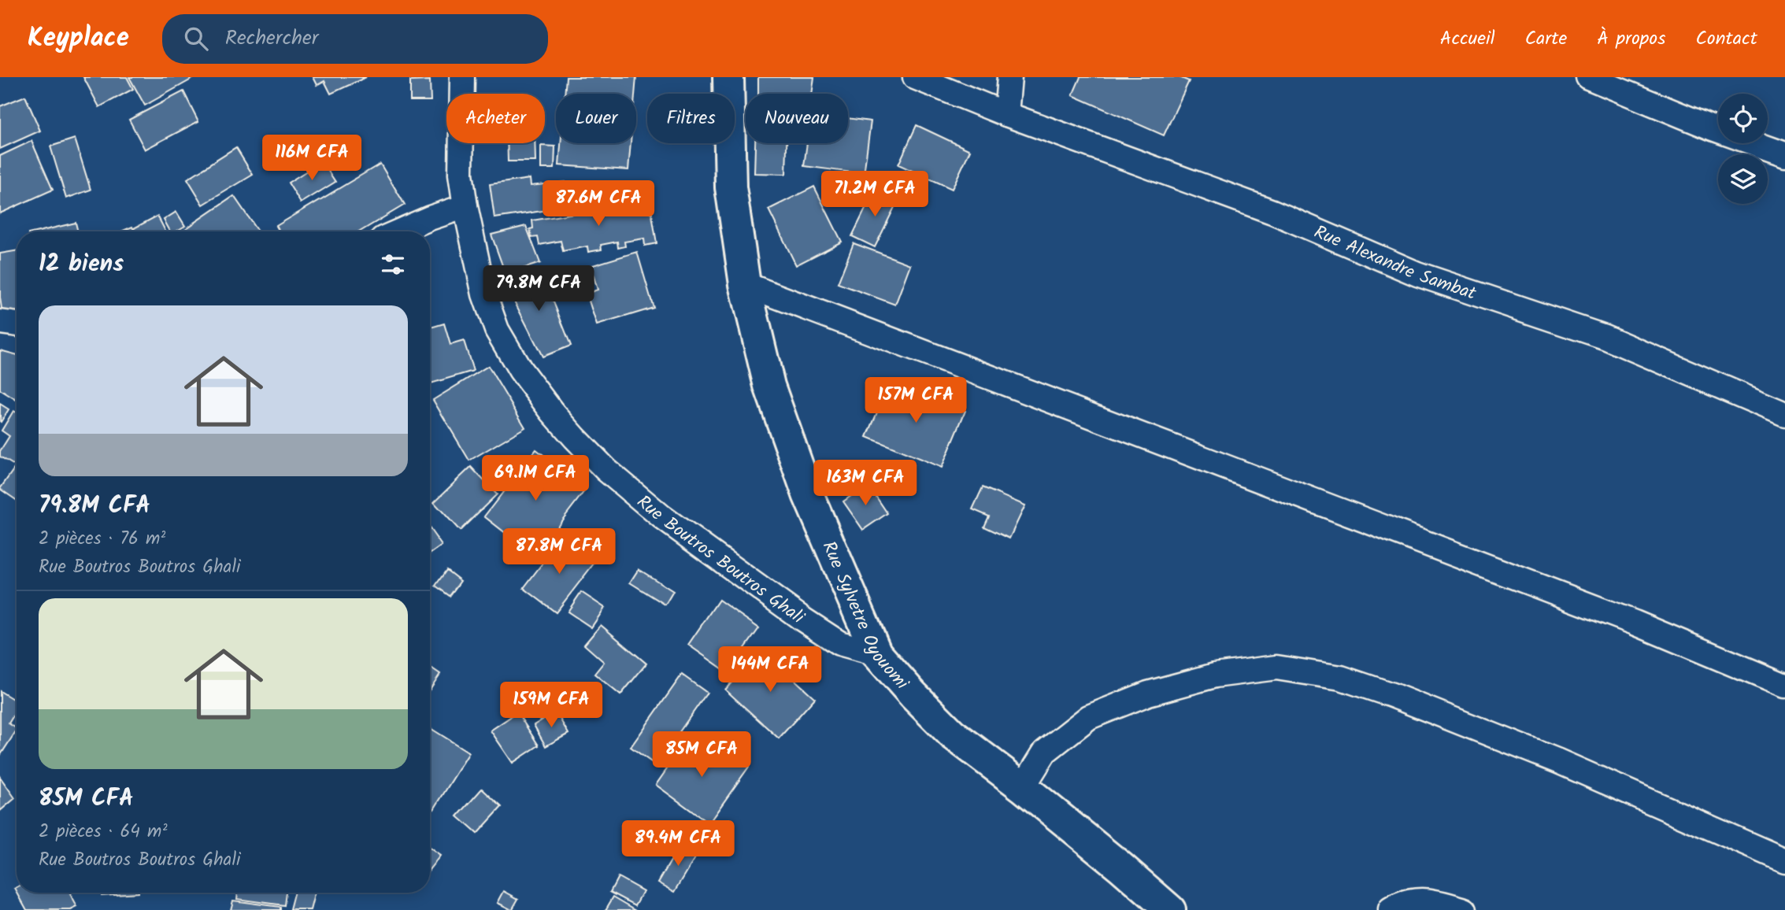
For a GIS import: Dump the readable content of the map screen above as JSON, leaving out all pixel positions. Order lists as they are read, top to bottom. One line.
{"streets":{"street":["Rue Alexandre Sambat","Rue Boutros Boutros Ghali","Rue Sylvetre Oyouomi"]},"crossings":[["Rue Boutros Boutros Ghali","Rue Sylvetre Oyouomi"]],"page":{"header":"Keyplace","search":"Rechercher","nav":["Accueil","Carte","À propos","Contact"],"chip":["Acheter","Louer","Filtres","Nouveau"],"price":["116M CFA","71.2M CFA","87.6M CFA","79.8M CFA","157M CFA","69.1M CFA","163M CFA","87.8M CFA","144M CFA","159M CFA","85M CFA","89.4M CFA"],"heading":"12 biens","list":[{"name":"79.8M CFA","note":"2 pièces · 76 m² · Rue Boutros Boutros Ghali"},{"name":"85M CFA","note":"2 pièces · 64 m² · Rue Boutros Boutros Ghali"}]}}
